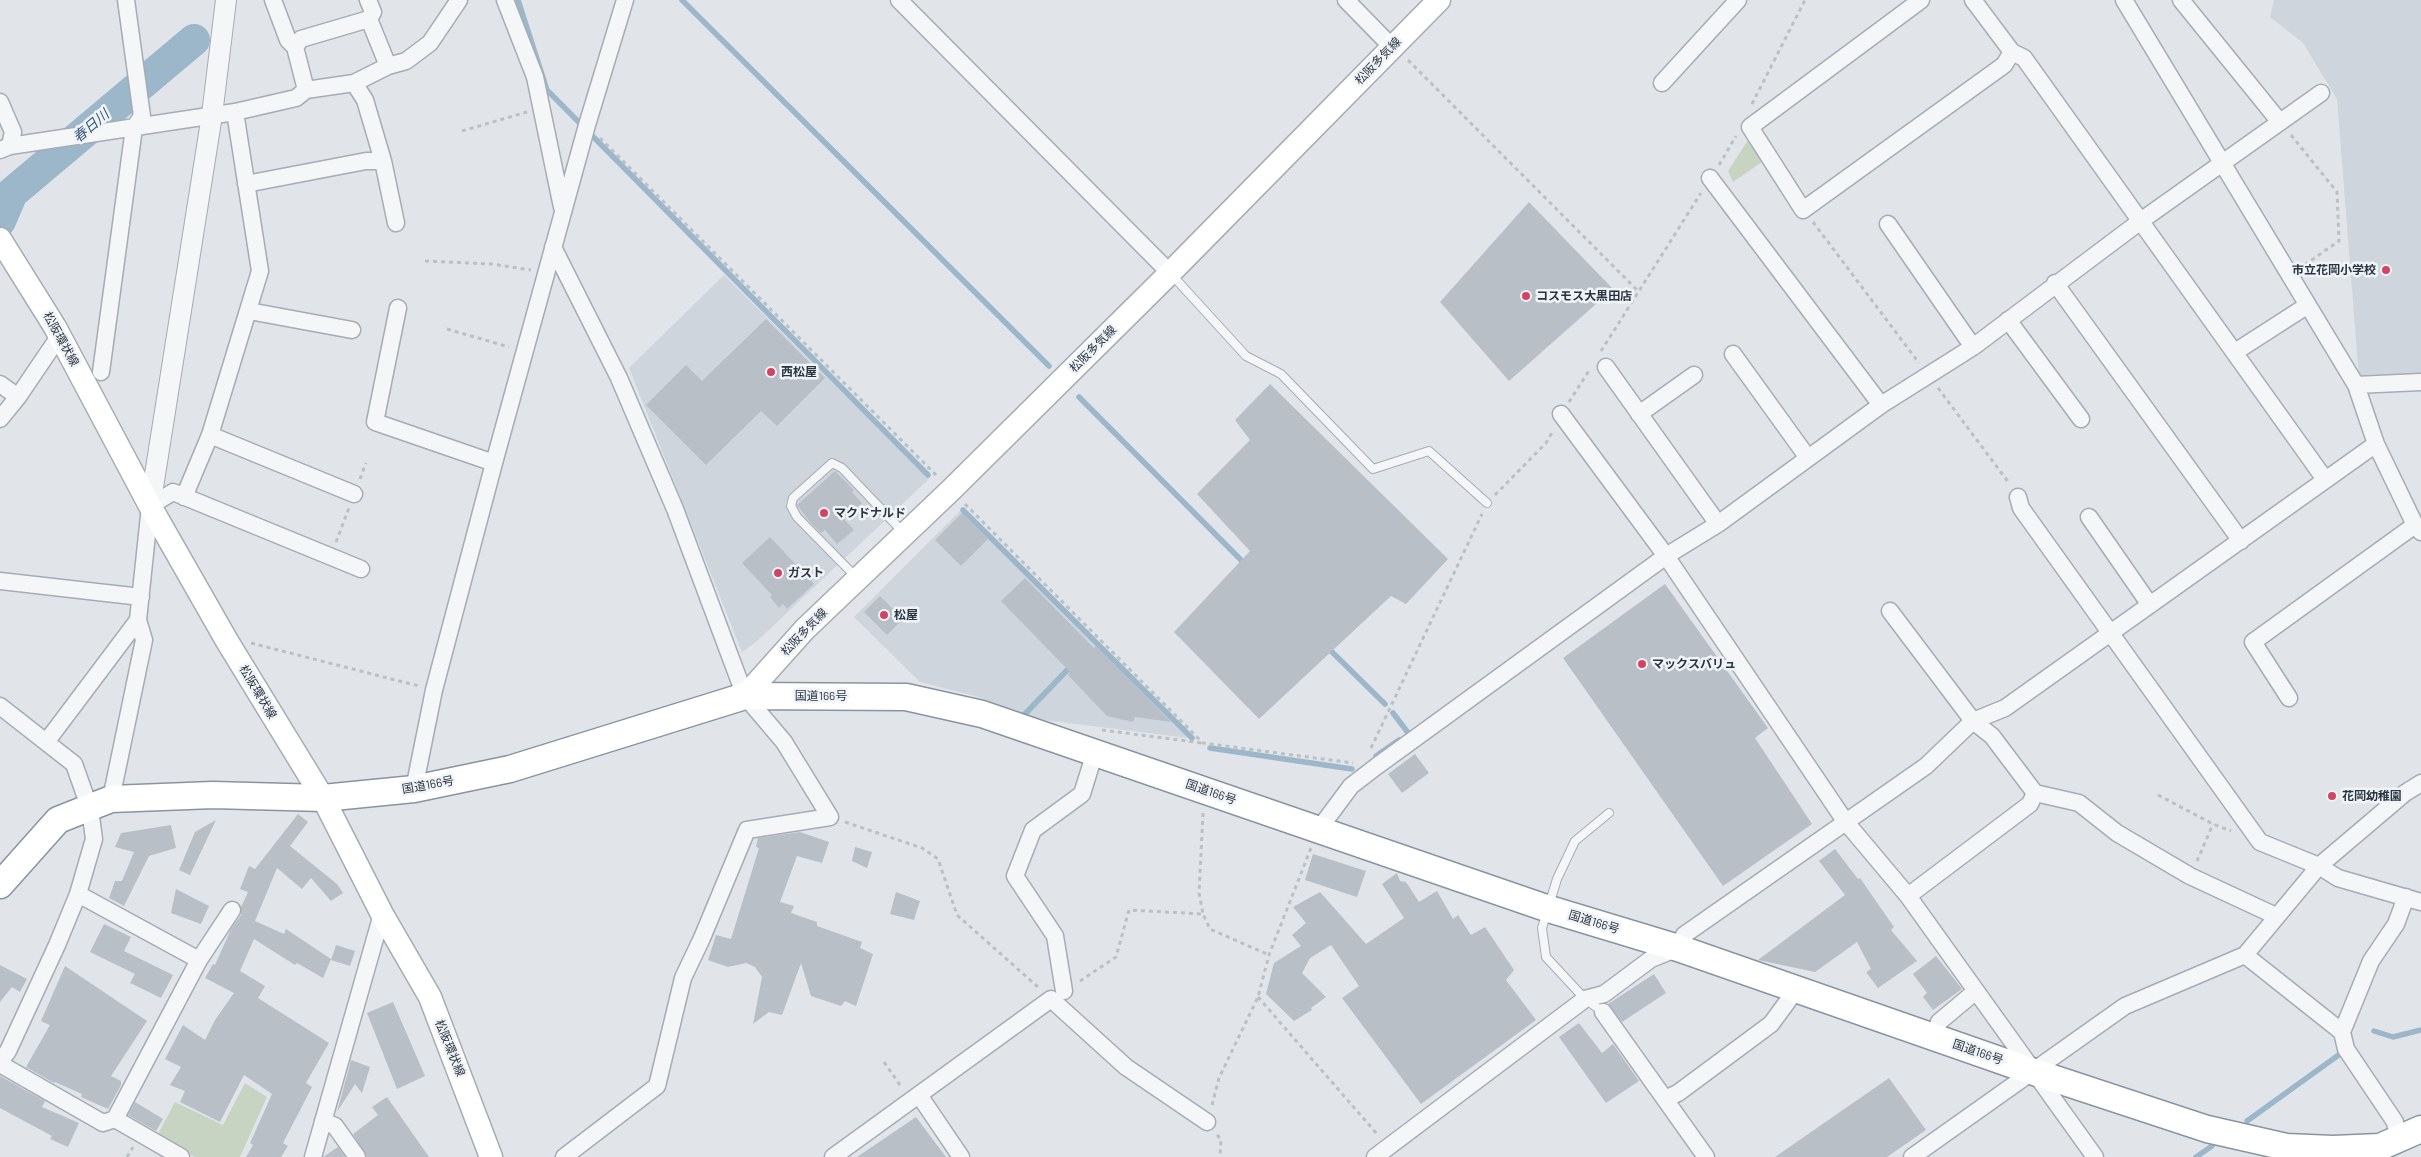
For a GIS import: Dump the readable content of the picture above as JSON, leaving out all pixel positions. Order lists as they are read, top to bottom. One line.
{"streets":{"highway":["国道166号"],"main road":["松阪多気線","松阪環状線"]},"crossings":[["松阪多気線","国道166号"],["松阪環状線","国道166号"]],"water":["春日川"],"places":["市立花岡小学校","コスモス大黒田店","西松屋","マクドナルド","ガスト","松屋","マックスバリュ","花岡幼稚園"]}
